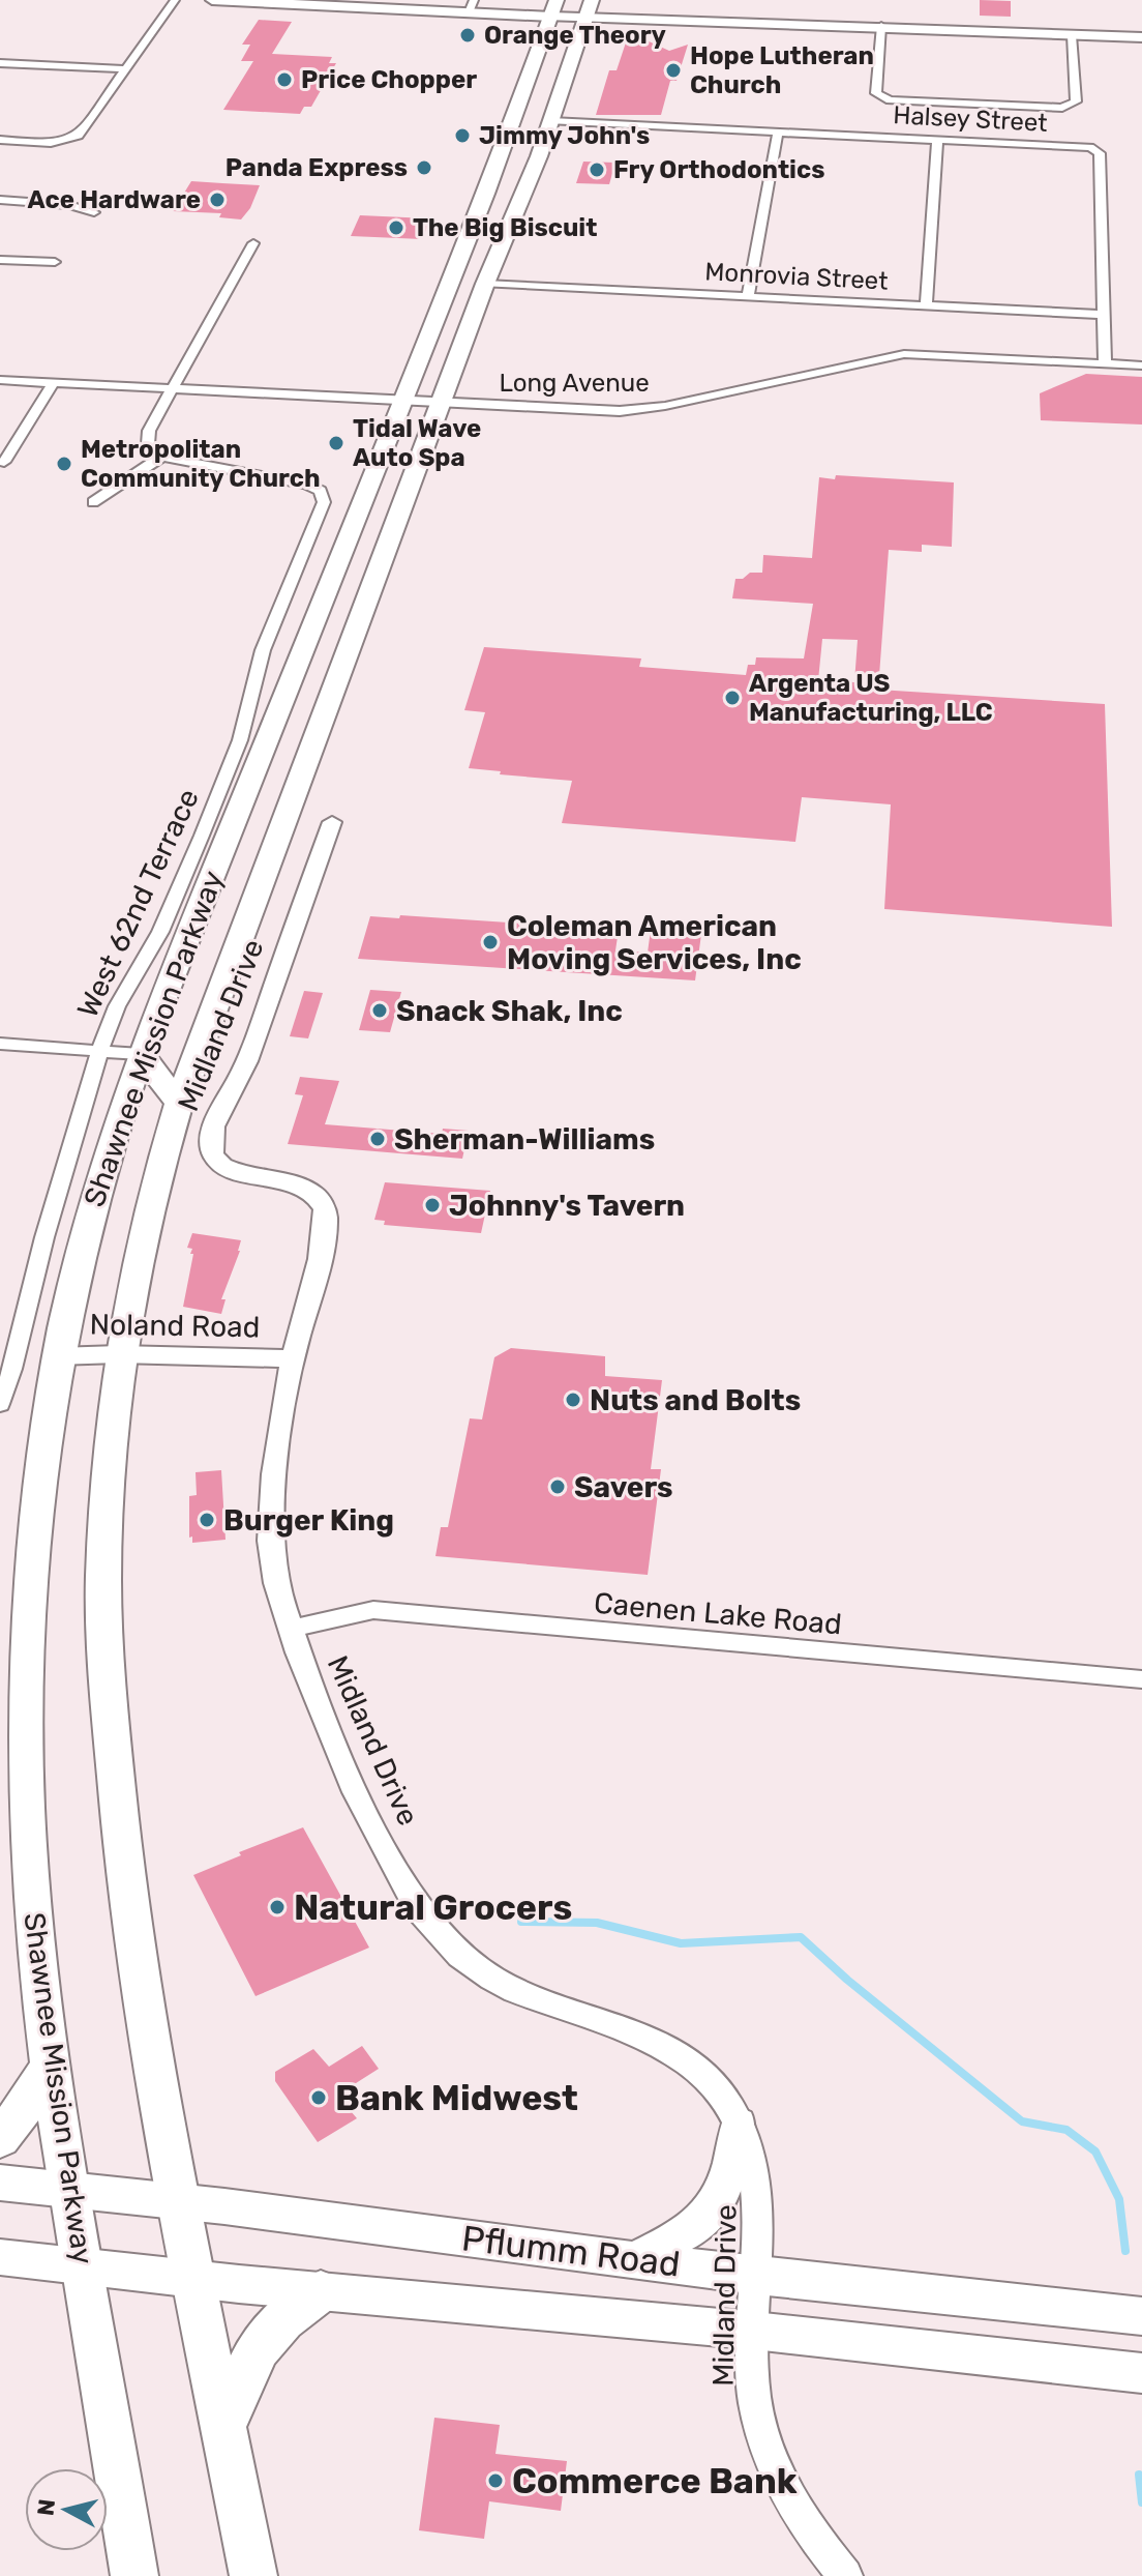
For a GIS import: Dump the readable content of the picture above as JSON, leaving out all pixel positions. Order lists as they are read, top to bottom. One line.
{"streets":{"main road":["Shawnee Mission Parkway","Pflumm Road"],"street":["Halsey Street","Monrovia Street","Long Avenue","West 62nd Terrace","Midland Drive","Noland Road","Caenen Lake Road"]},"crossings":[["Halsey Street","Monrovia Street"],["Halsey Street","Shawnee Mission Parkway"],["Monrovia Street","Shawnee Mission Parkway"],["Long Avenue","Shawnee Mission Parkway"],["Midland Drive","Noland Road"],["Midland Drive","Caenen Lake Road"],["Midland Drive","Pflumm Road"],["Shawnee Mission Parkway","Noland Road"],["Shawnee Mission Parkway","Pflumm Road"]],"places":["Orange Theory","Hope Lutheran Church","Price Chopper","Jimmy John's","Panda Express","Fry Orthodontics","Ace Hardware","The Big Biscuit","Tidal Wave Auto Spa","Metropolitan Community Church","Argenta US Manufacturing, LLC","Coleman American Moving Services, Inc","Snack Shak, Inc","Sherman-Williams","Johnny's Tavern","Nuts and Bolts","Savers","Burger King","Natural Grocers","Bank Midwest","Commerce Bank"],"north":"left"}
